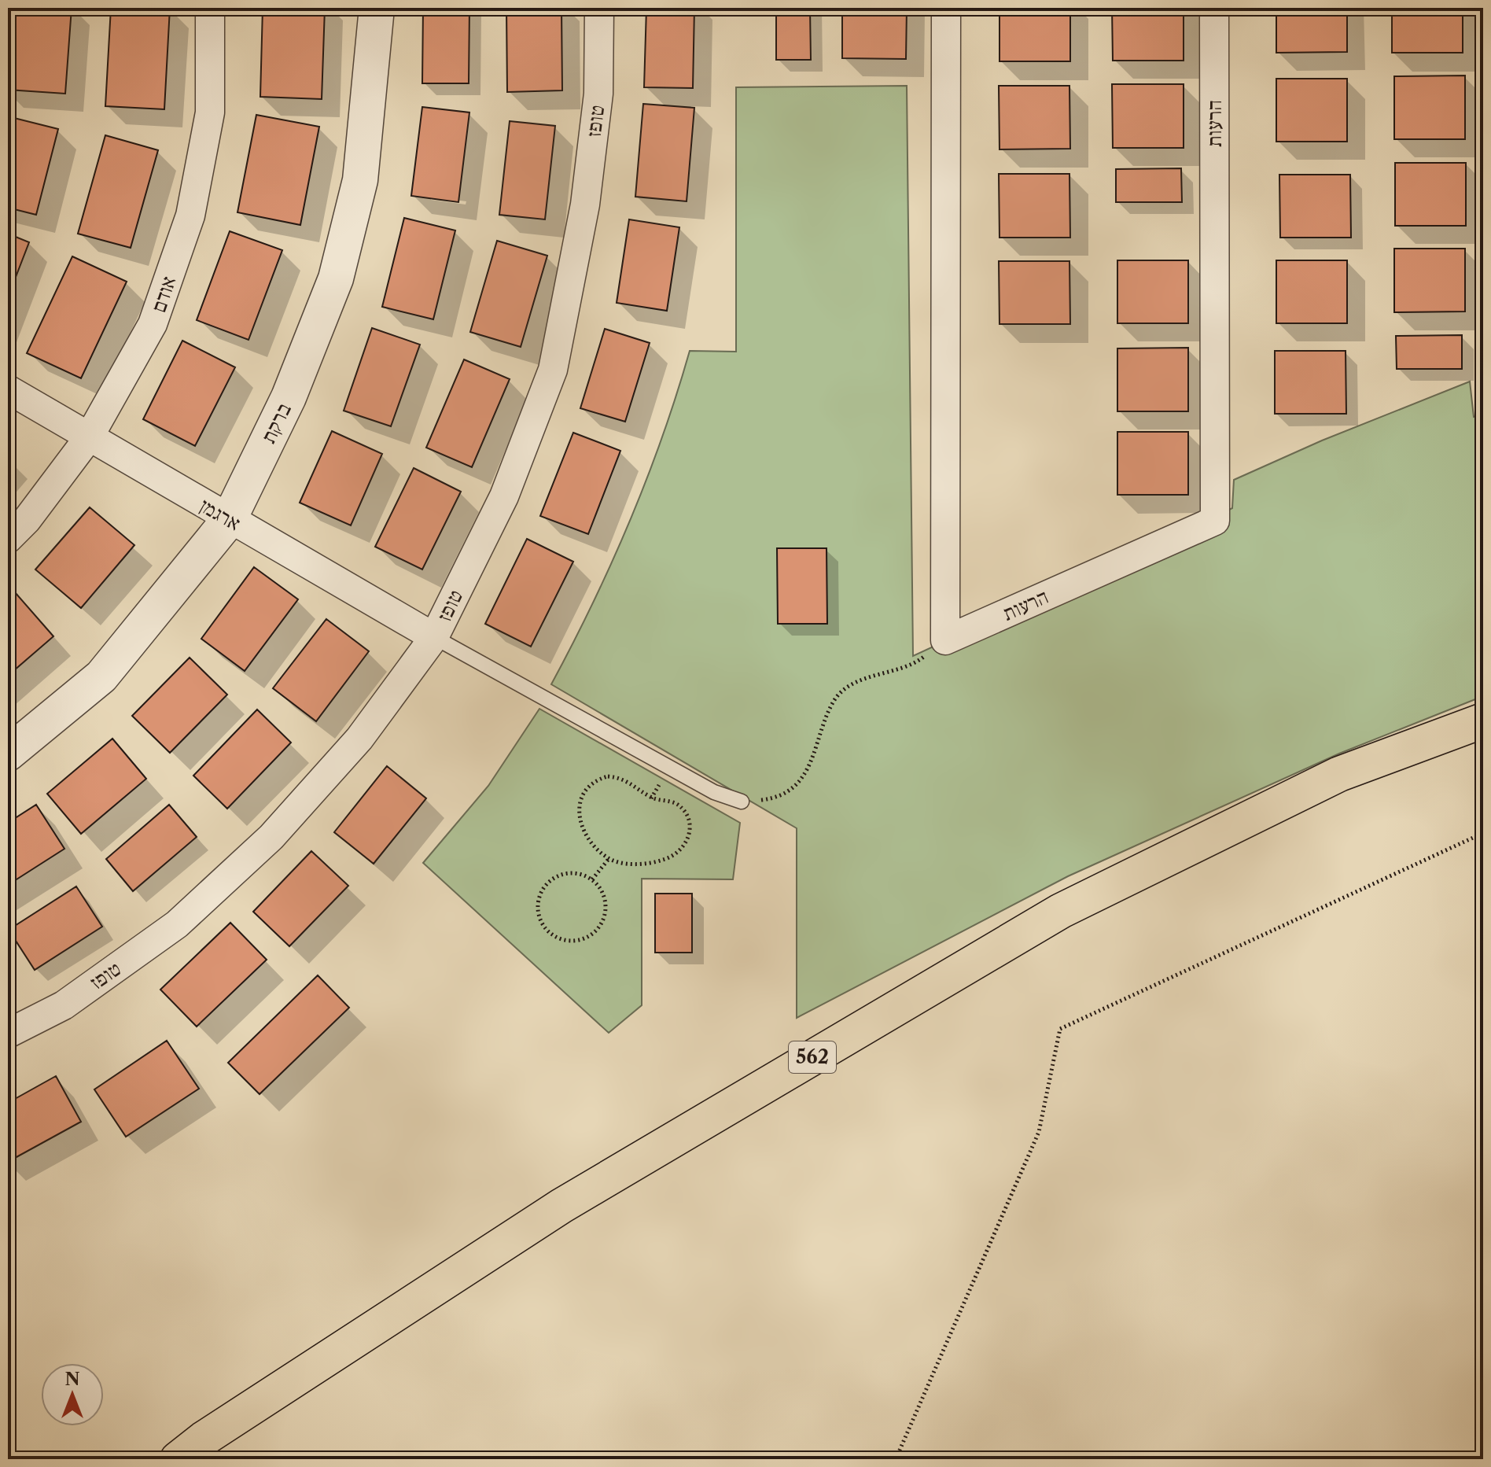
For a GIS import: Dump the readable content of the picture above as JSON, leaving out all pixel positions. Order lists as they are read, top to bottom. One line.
{"streets":{"main road":["562"],"street":["טופז","הרעות","אודם","ברקת","ארגמן"]},"crossings":[["טופז","ארגמן"],["אודם","ארגמן"],["ברקת","ארגמן"]],"north":"top"}
